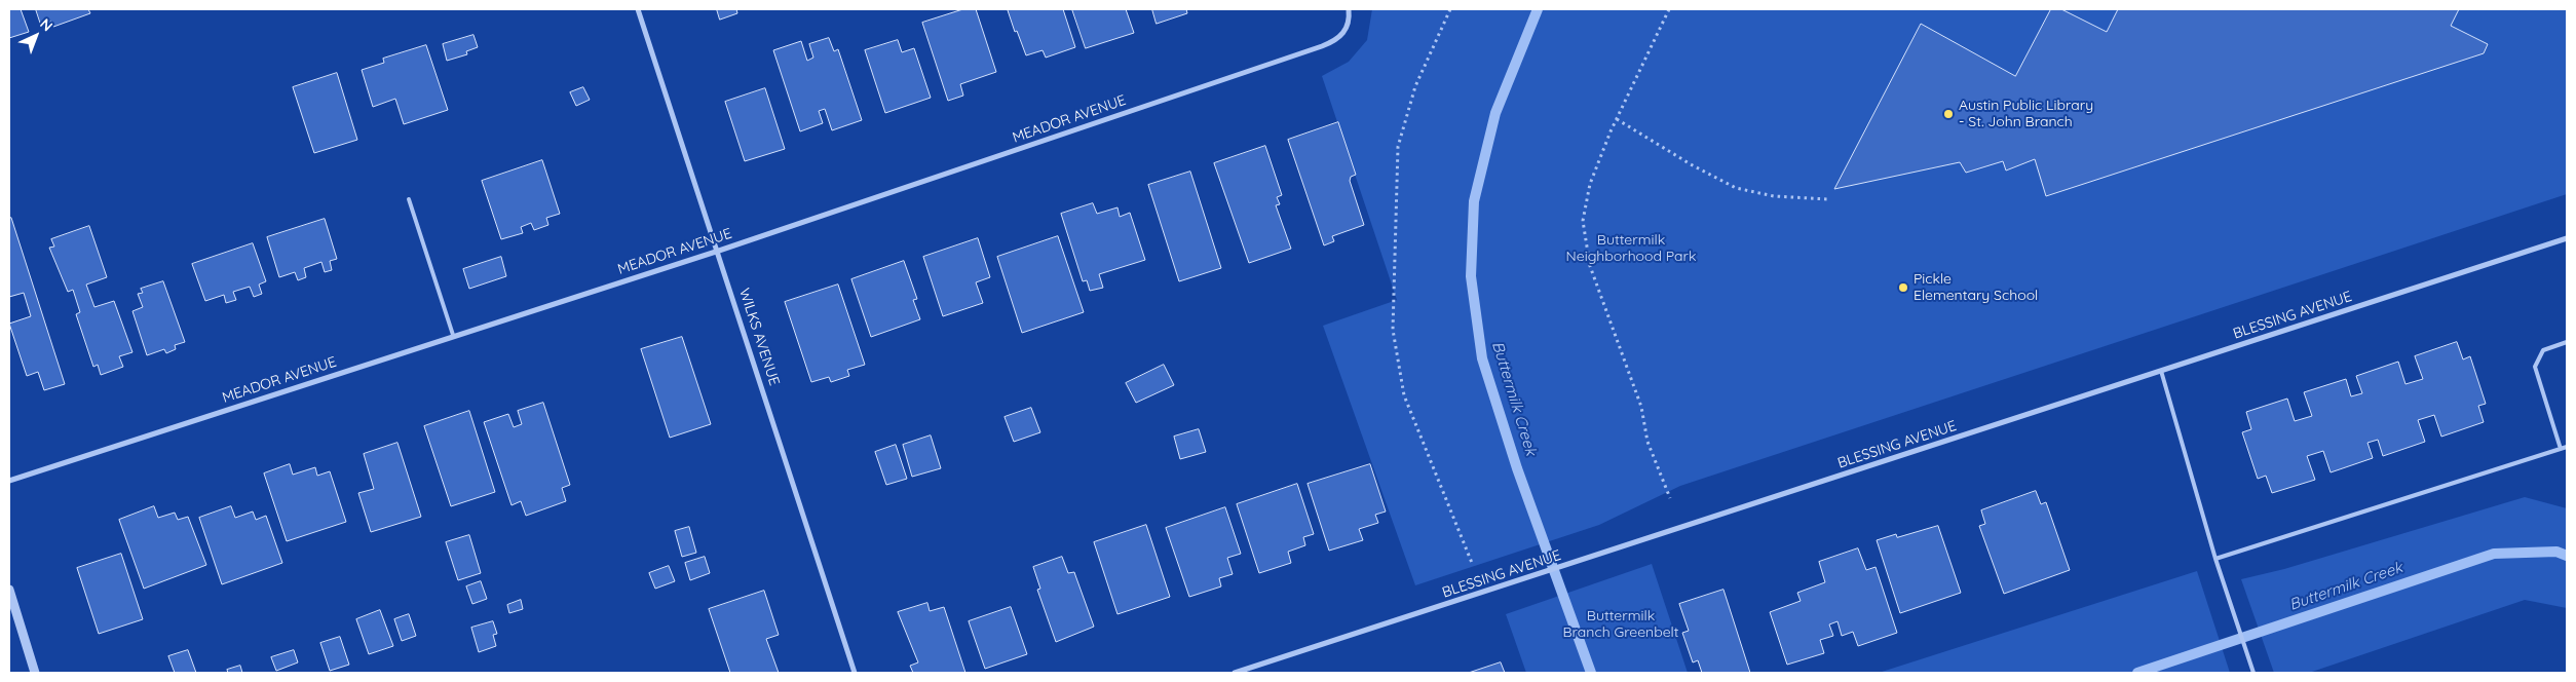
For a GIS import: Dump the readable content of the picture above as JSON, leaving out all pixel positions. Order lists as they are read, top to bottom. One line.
{"streets":{"street":["MEADOR AVENUE","BLESSING AVENUE","WILKS AVENUE"]},"crossings":[["MEADOR AVENUE","WILKS AVENUE"]],"water":["Buttermilk Creek"],"parks":["Buttermilk Neighborhood Park","Buttermilk Branch Greenbelt"],"places":["Austin Public Library - St. John Branch","Pickle Elementary School"],"north":"top right"}
